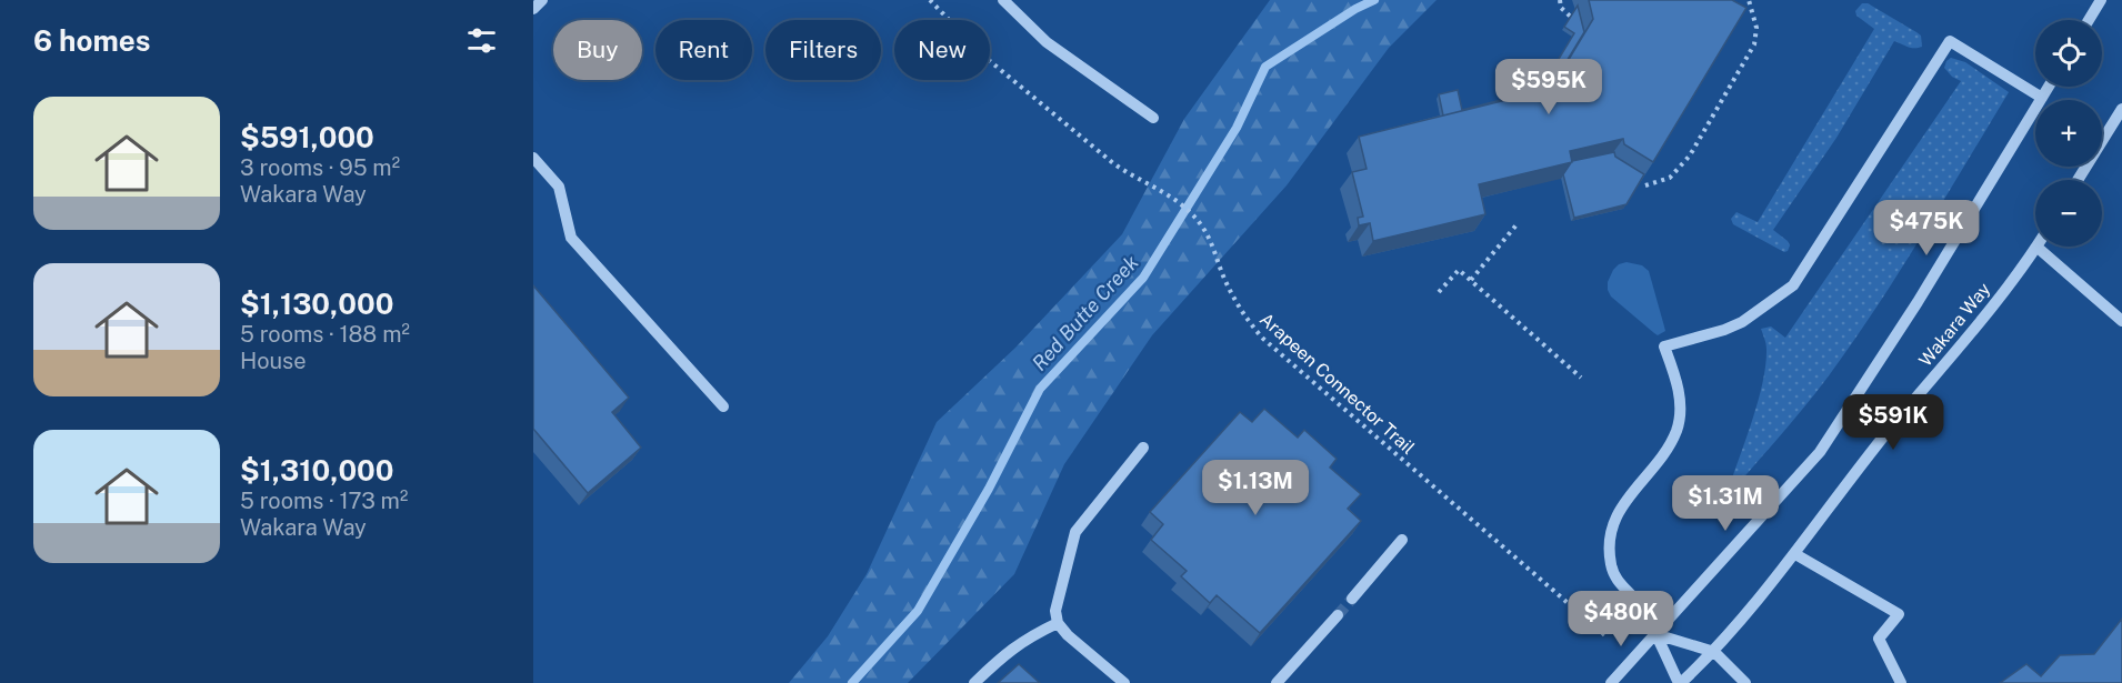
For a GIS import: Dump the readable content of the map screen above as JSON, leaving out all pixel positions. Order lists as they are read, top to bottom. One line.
{"streets":{"street":["Wakara Way"],"path":["Arapeen Connector Trail"]},"water":["Red Butte Creek"],"page":{"heading":"6 homes","map_buttons":["+","−"],"chip":["Buy","Rent","Filters","New"],"price":["$595K","$475K","$591K","$1.13M","$1.31M","$480K"],"list":[{"name":"$591,000","note":"3 rooms · 95 m² · Wakara Way"},{"name":"$1,130,000","note":"5 rooms · 188 m² · House"},{"name":"$1,310,000","note":"5 rooms · 173 m² · Wakara Way"}]}}
